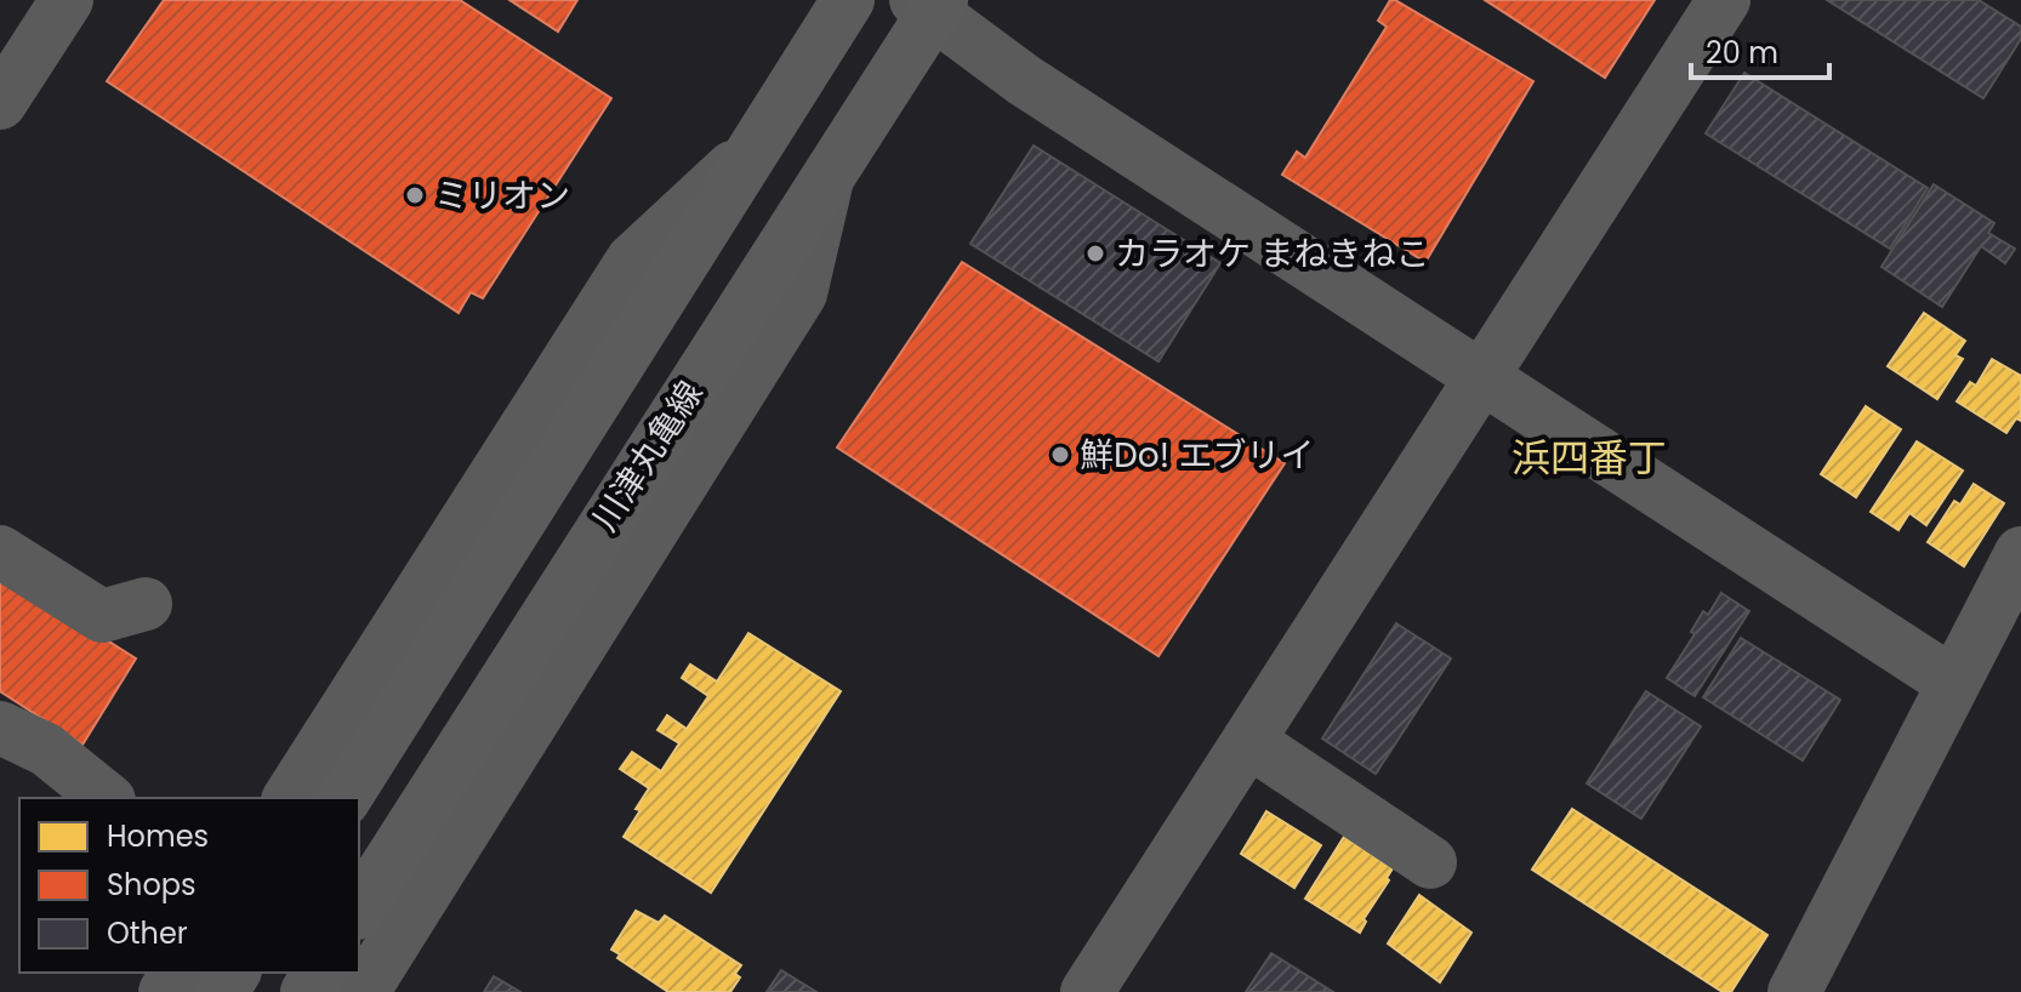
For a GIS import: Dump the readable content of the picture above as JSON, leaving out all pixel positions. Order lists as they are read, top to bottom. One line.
{"streets":{"main road":["川津丸亀線"]},"districts":["浜四番丁"],"places":["ミリオン","カラオケ まねきねこ","鮮Do! エブリイ"],"legend":["Homes","Shops","Other"],"scale_bar":"20 m"}
